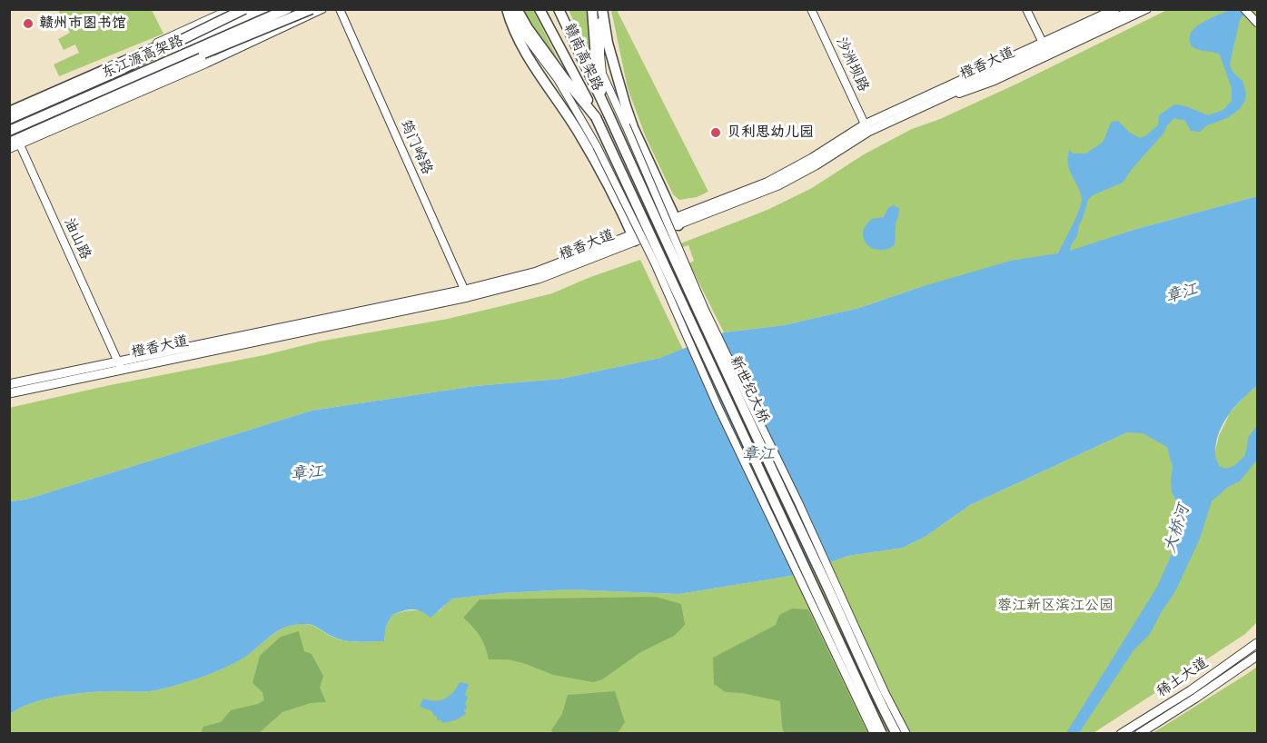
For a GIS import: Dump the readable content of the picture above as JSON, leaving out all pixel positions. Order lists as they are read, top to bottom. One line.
{"streets":{"main road":["东江源高架路","赣南高架路","橙香大道","新世纪大桥","稀土大道"],"street":["沙洲坝路","筠门岭路","油山路"]},"crossings":[["东江源高架路","油山路"],["赣南高架路","新世纪大桥"],["橙香大道","沙洲坝路"],["橙香大道","筠门岭路"],["橙香大道","油山路"]],"water":["章江","大桥河"],"parks":["蓉江新区滨江公园"],"places":["赣州市图书馆","贝利思幼儿园"]}
